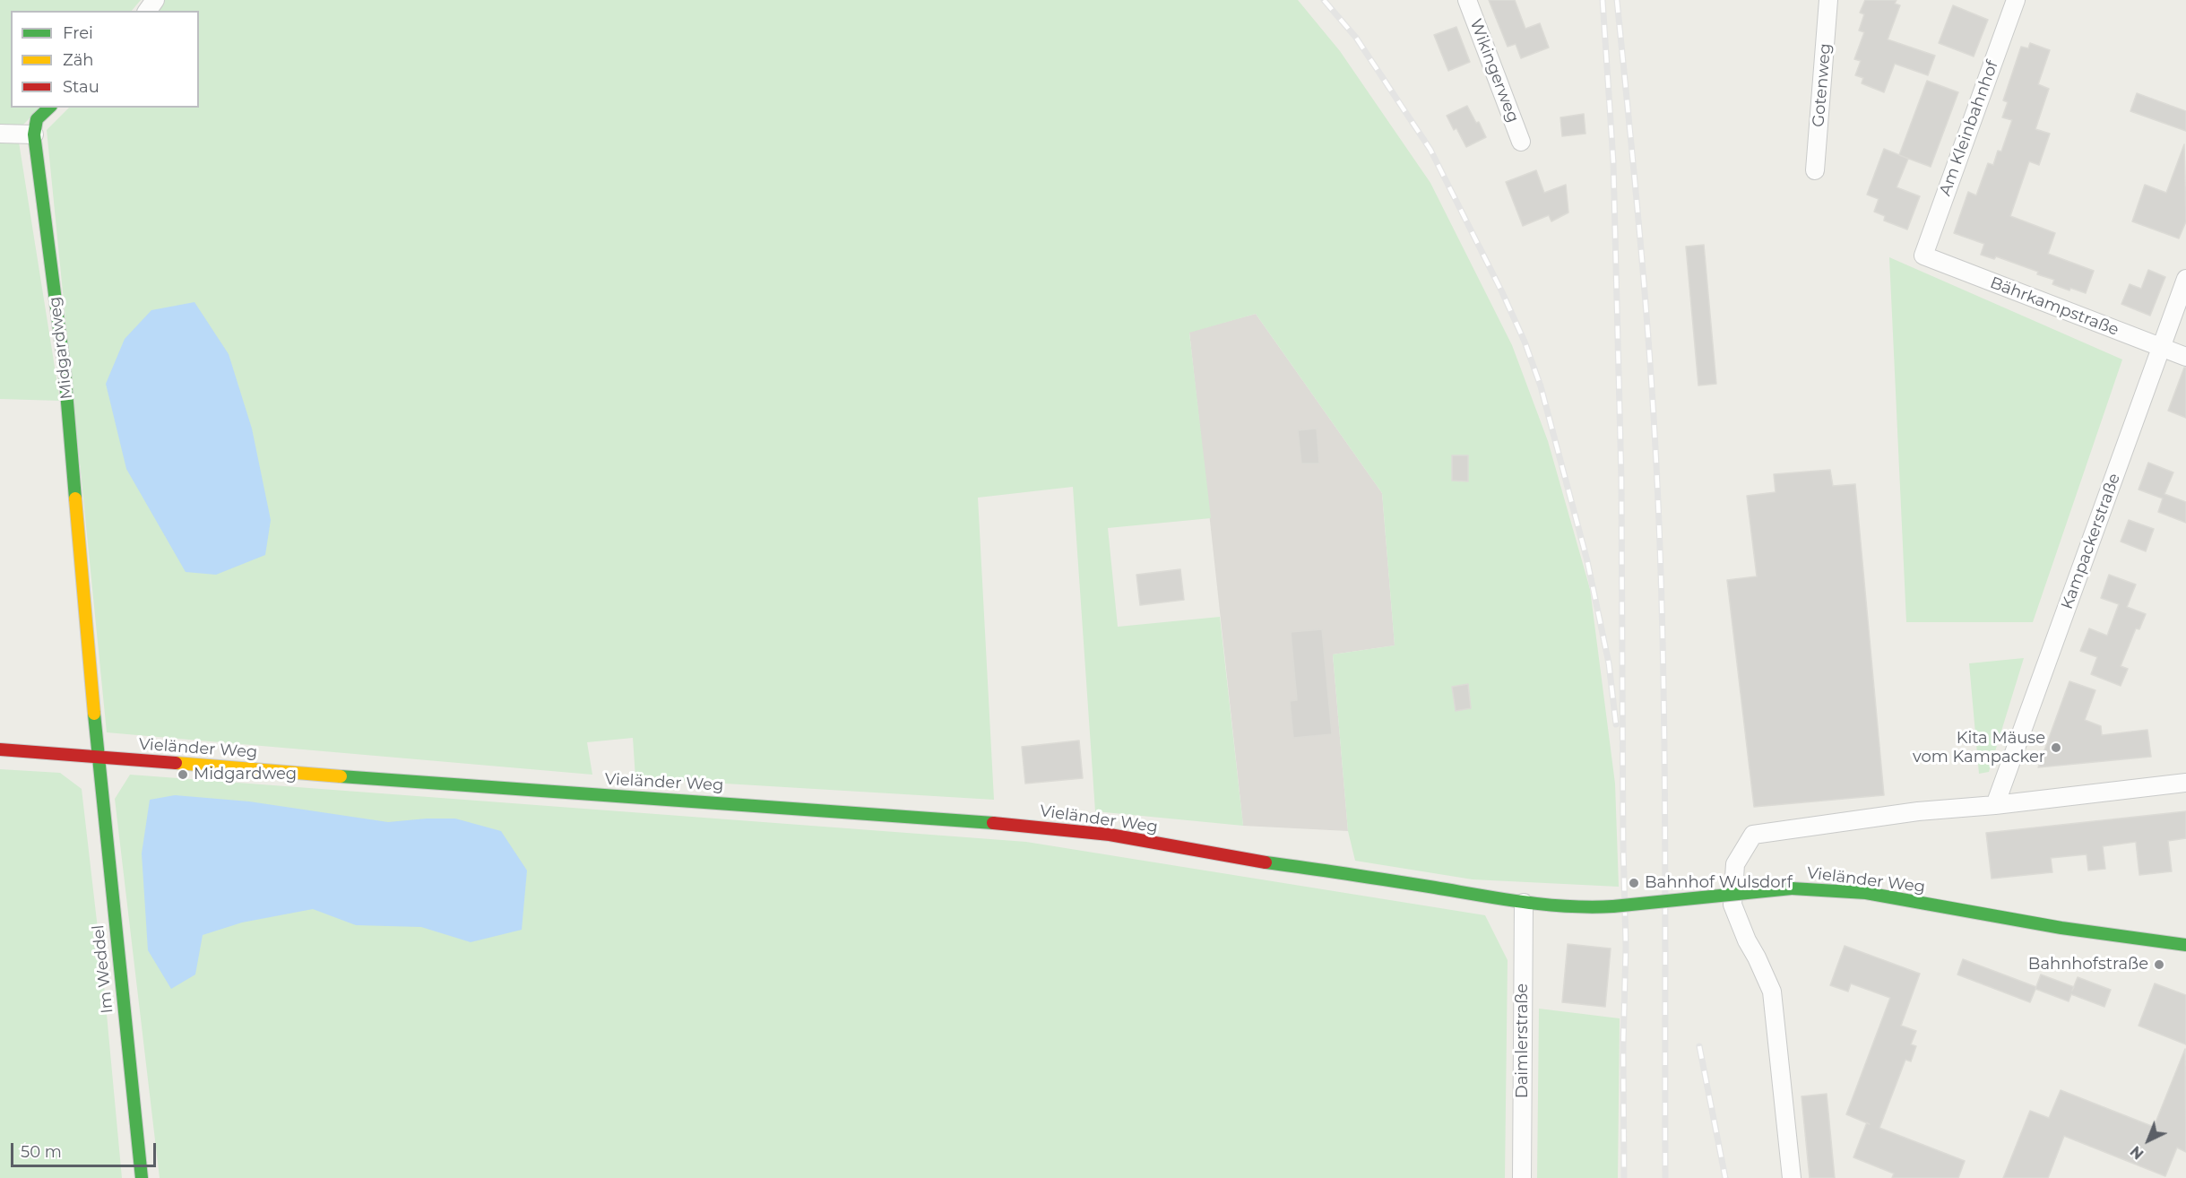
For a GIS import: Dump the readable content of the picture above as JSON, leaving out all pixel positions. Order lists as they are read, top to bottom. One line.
{"streets":{"street":["Wikingerweg","Gotenweg","Am Kleinbahnhof","Bährkampstraße","Midgardweg","Kampackerstraße","Vieländer Weg","Im Weddel","Daimlerstraße"]},"crossings":[["Am Kleinbahnhof","Bährkampstraße"],["Bährkampstraße","Kampackerstraße"],["Midgardweg","Vieländer Weg"],["Midgardweg","Im Weddel"],["Vieländer Weg","Im Weddel"],["Vieländer Weg","Daimlerstraße"]],"places":["Kita Mäuse vom Kampacker","Midgardweg","Bahnhof Wulsdorf","Bahnhofstraße"],"legend":["Frei","Zäh","Stau"],"scale_bar":"50 m","north":"bottom left"}
